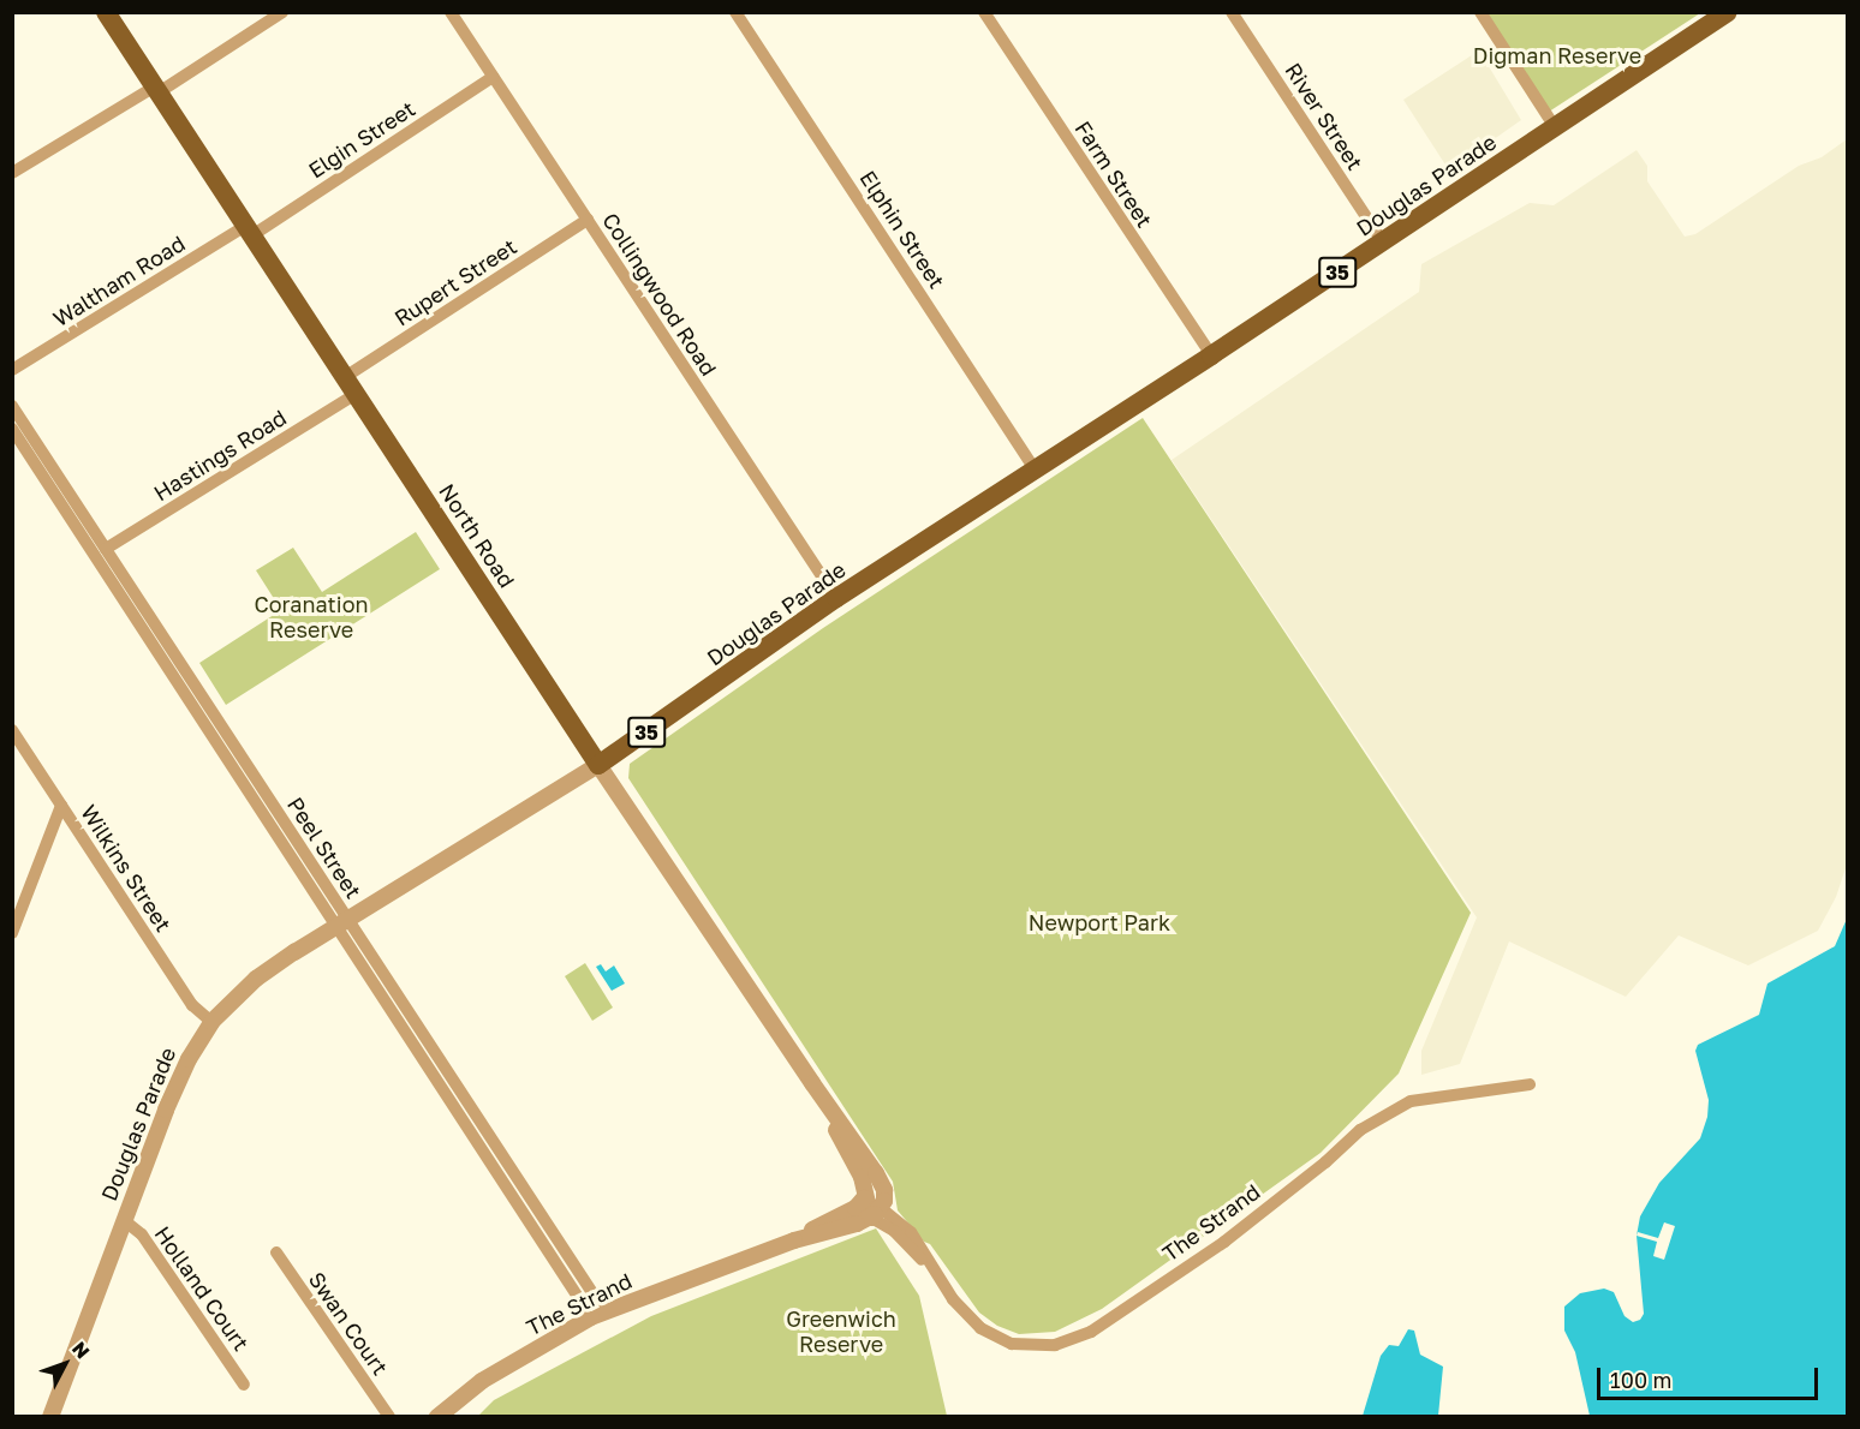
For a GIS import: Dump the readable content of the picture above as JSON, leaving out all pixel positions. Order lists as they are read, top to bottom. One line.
{"streets":{"main road":["Douglas Parade","35","North Road"],"street":["River Street","Elgin Street","Farm Street","Elphin Street","Waltham Road","Rupert Street","Collingwood Road","Hastings Road","Peel Street","Wilkins Street","The Strand","Holland Court","Swan Court"]},"crossings":[["River Street","Douglas Parade"],["Elgin Street","Waltham Road"],["Elgin Street","Collingwood Road"],["Elgin Street","North Road"],["Farm Street","Douglas Parade"],["Douglas Parade","Elphin Street"],["Douglas Parade","Collingwood Road"],["Douglas Parade","North Road"],["Douglas Parade","Peel Street"],["Douglas Parade","Wilkins Street"],["Douglas Parade","Holland Court"],["Waltham Road","North Road"],["Rupert Street","Collingwood Road"],["Rupert Street","Hastings Road"],["Rupert Street","North Road"],["Hastings Road","North Road"],["Hastings Road","Peel Street"],["North Road","The Strand"],["Peel Street","The Strand"]],"parks":["Digman Reserve","Coranation Reserve","Newport Park","Greenwich Reserve"],"scale_bar":"100 m","north":"top right"}
